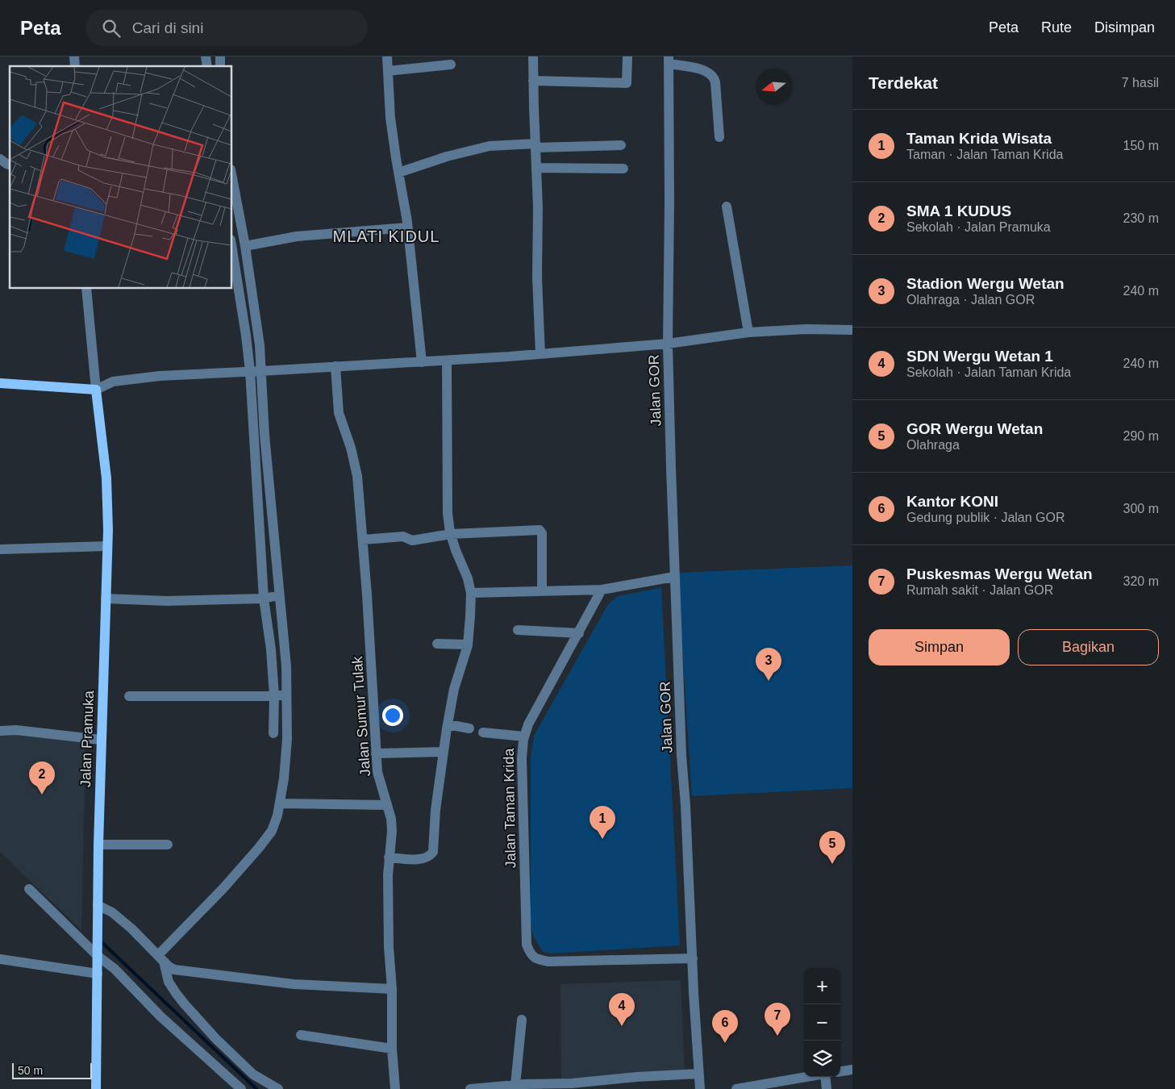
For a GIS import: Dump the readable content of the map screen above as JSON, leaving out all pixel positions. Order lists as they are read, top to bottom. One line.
{"streets":{"main road":["Jalan Pramuka"],"street":["Jalan GOR","Jalan Sumur Tulak","Jalan Taman Krida"]},"crossings":[["Jalan GOR","Jalan Taman Krida"]],"districts":["MLATI KIDUL"],"scale_bar":"50 m","north":"left","page":{"header":"Peta","search":"Cari di sini","nav":["Peta","Rute","Disimpan"],"heading":["Terdekat","7 hasil"],"list":[{"mark":"1","name":"Taman Krida Wisata","note":"Taman · Jalan Taman Krida","value":"150 m"},{"mark":"2","name":"SMA 1 KUDUS","note":"Sekolah · Jalan Pramuka","value":"230 m"},{"mark":"3","name":"Stadion Wergu Wetan","note":"Olahraga · Jalan GOR","value":"240 m"},{"mark":"4","name":"SDN Wergu Wetan 1","note":"Sekolah · Jalan Taman Krida","value":"240 m"},{"mark":"5","name":"GOR Wergu Wetan","note":"Olahraga","value":"290 m"},{"mark":"6","name":"Kantor KONI","note":"Gedung publik · Jalan GOR","value":"300 m"},{"mark":"7","name":"Puskesmas Wergu Wetan","note":"Rumah sakit · Jalan GOR","value":"320 m"}],"buttons":["Simpan","Bagikan"],"pins":["3","2","1","5","4","7","6"],"map_buttons":["+","−"],"scale":"50 m"}}
